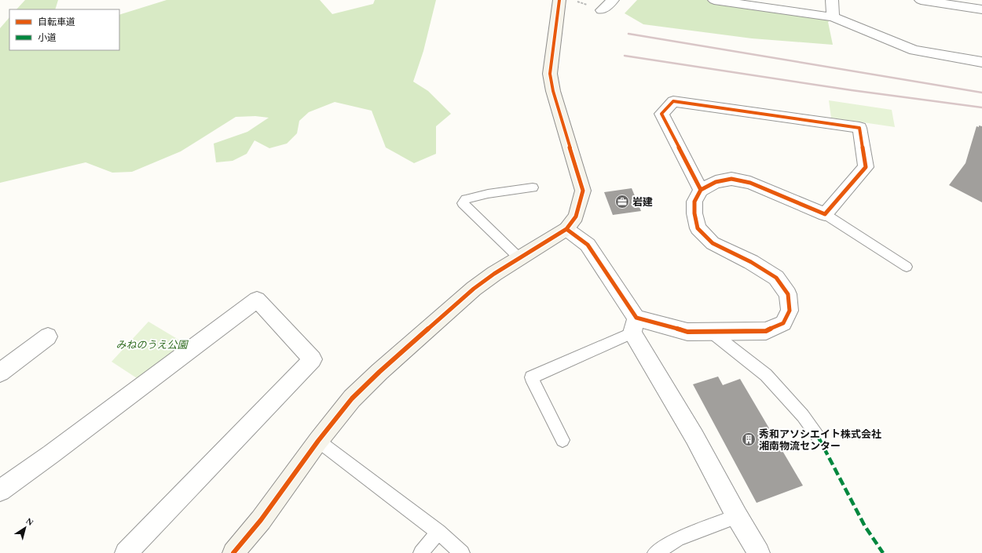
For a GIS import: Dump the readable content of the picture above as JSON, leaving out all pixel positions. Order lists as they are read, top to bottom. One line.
{"parks":["みねのうえ公園"],"places":{"office":["岩建"],"building":["秀和アソシエイト株式会社 湘南物流センター"]},"legend":["自転車道","小道"],"north":"top right"}
